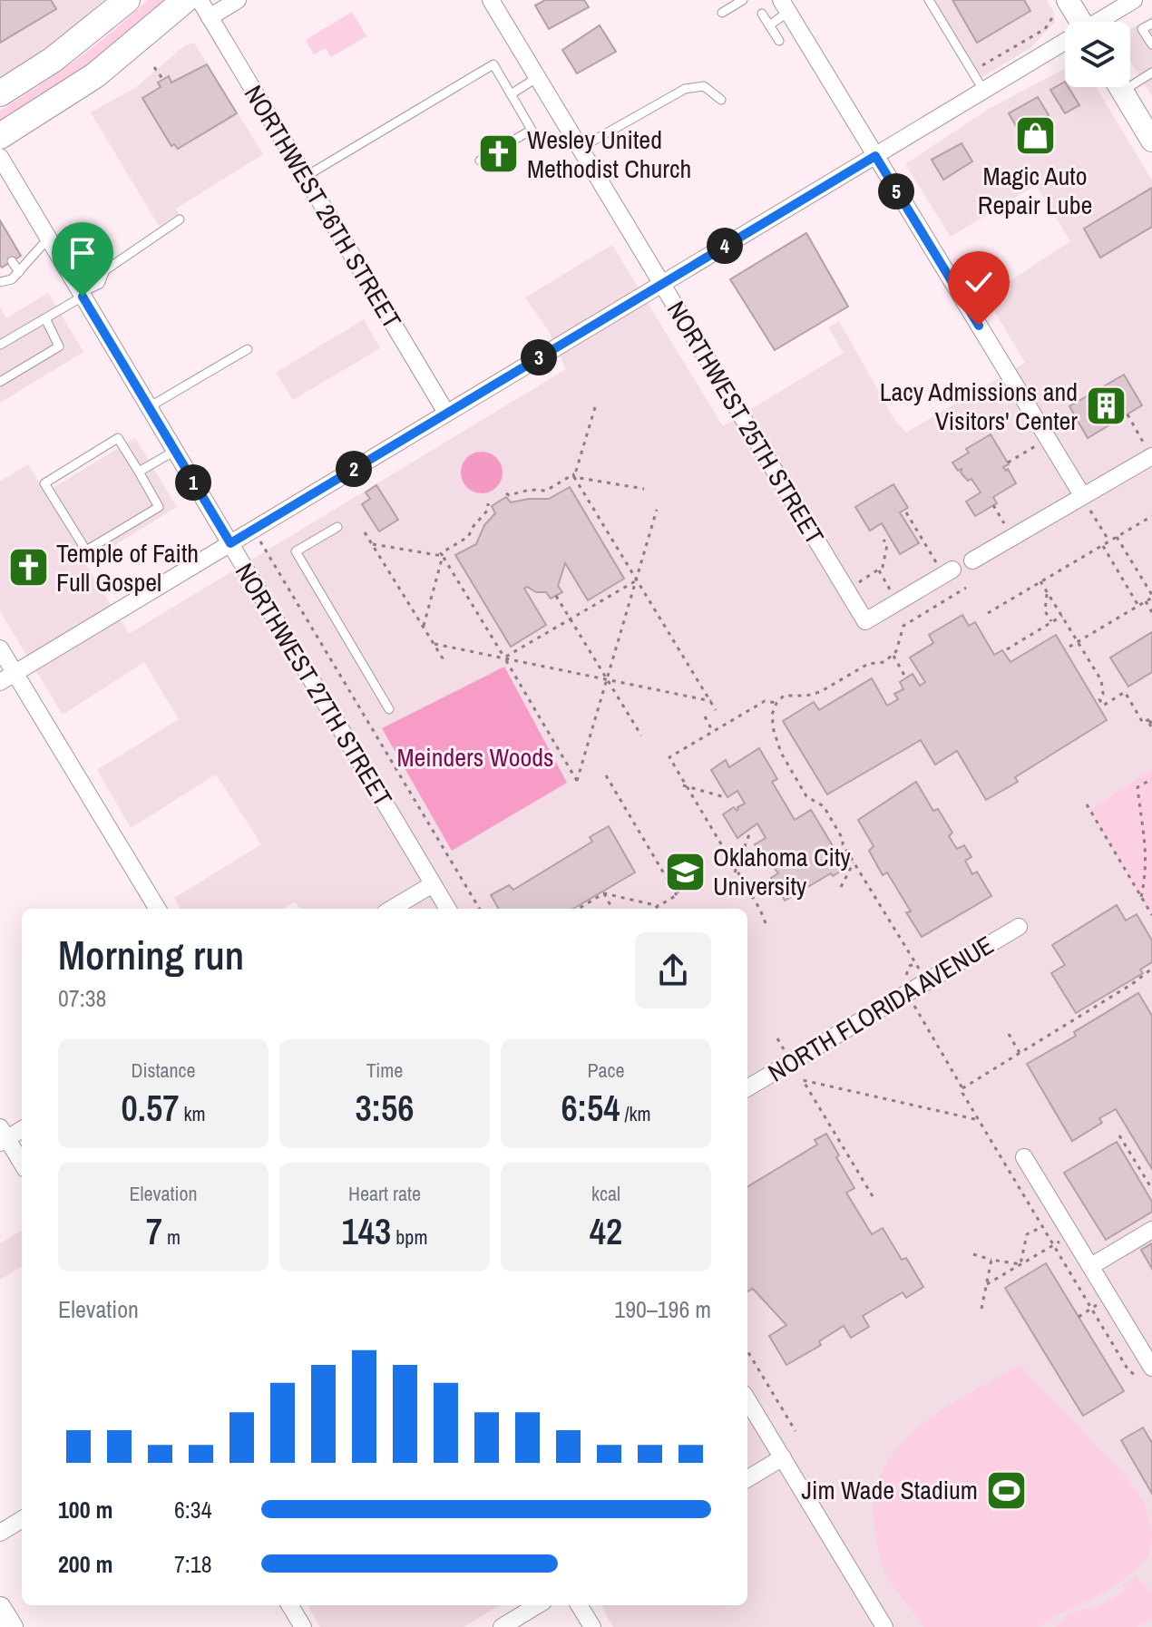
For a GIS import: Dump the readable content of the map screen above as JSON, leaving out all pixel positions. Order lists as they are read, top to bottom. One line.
{"streets":{"street":["NORTHWEST 26TH STREET","NORTHWEST 25TH STREET","NORTHWEST 27TH STREET","NORTH FLORIDA AVENUE"]},"parks":["Meinders Woods"],"places":{"shop":["Magic Auto Repair Lube"],"church":["Wesley United Methodist Church","Temple of Faith Full Gospel"],"building":["Lacy Admissions and Visitors' Center"],"school or university":["Oklahoma City University"],"sports":["Jim Wade Stadium"]},"page":{"pins":["5","4","3","2","1"],"heading":["Morning run","07:38"],"stats":[["Distance","0.57 km"],["Time","3:56"],["Pace","6:54 /km"],["Elevation","7 m"],["Heart rate","143 bpm"],["kcal","42"]],"chart":["Elevation","190–196 m"],"list":[{"name":"100 m","note":"6:34"},{"name":"200 m","note":"7:18"}]}}
